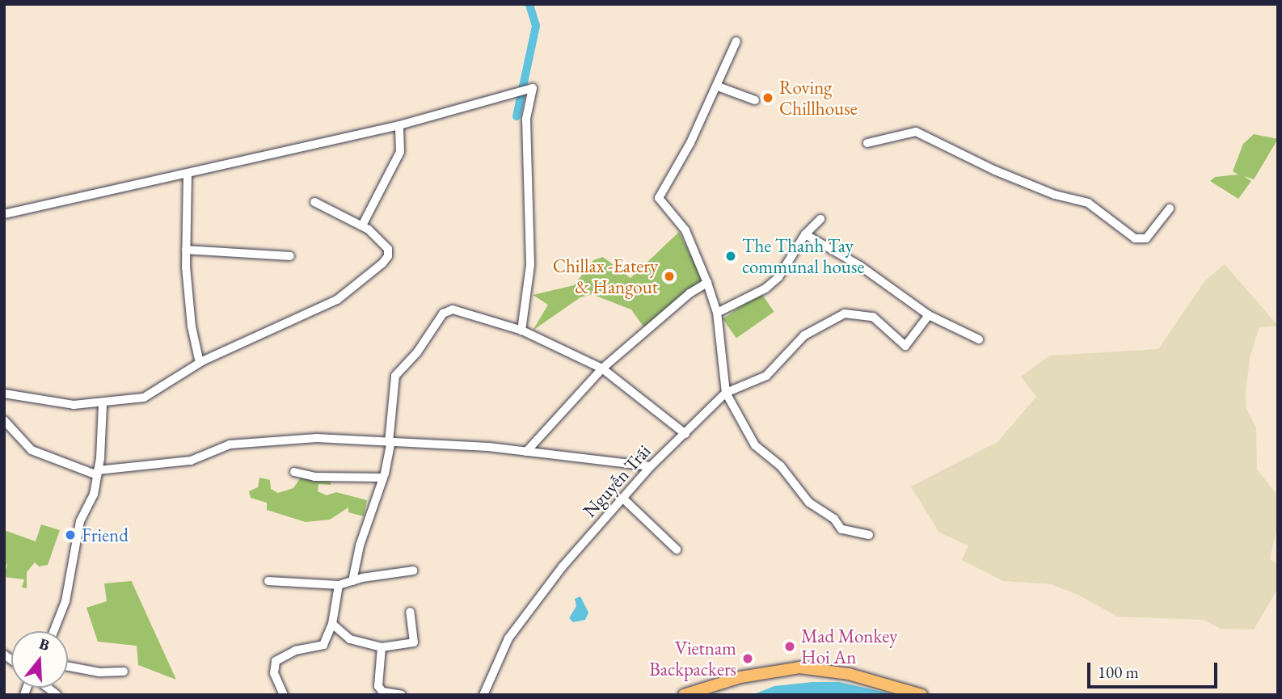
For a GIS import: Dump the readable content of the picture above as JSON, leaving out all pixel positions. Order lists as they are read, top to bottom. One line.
{"streets":{"street":["Nguyễn Trãi"]},"places":["Roving Chillhouse","The Thanh Tay communal house","Chillax -Eatery & Hangout","Friend","Mad Monkey Hoi An","Vietnam Backpackers"],"scale_bar":"100 m","north":"top"}
